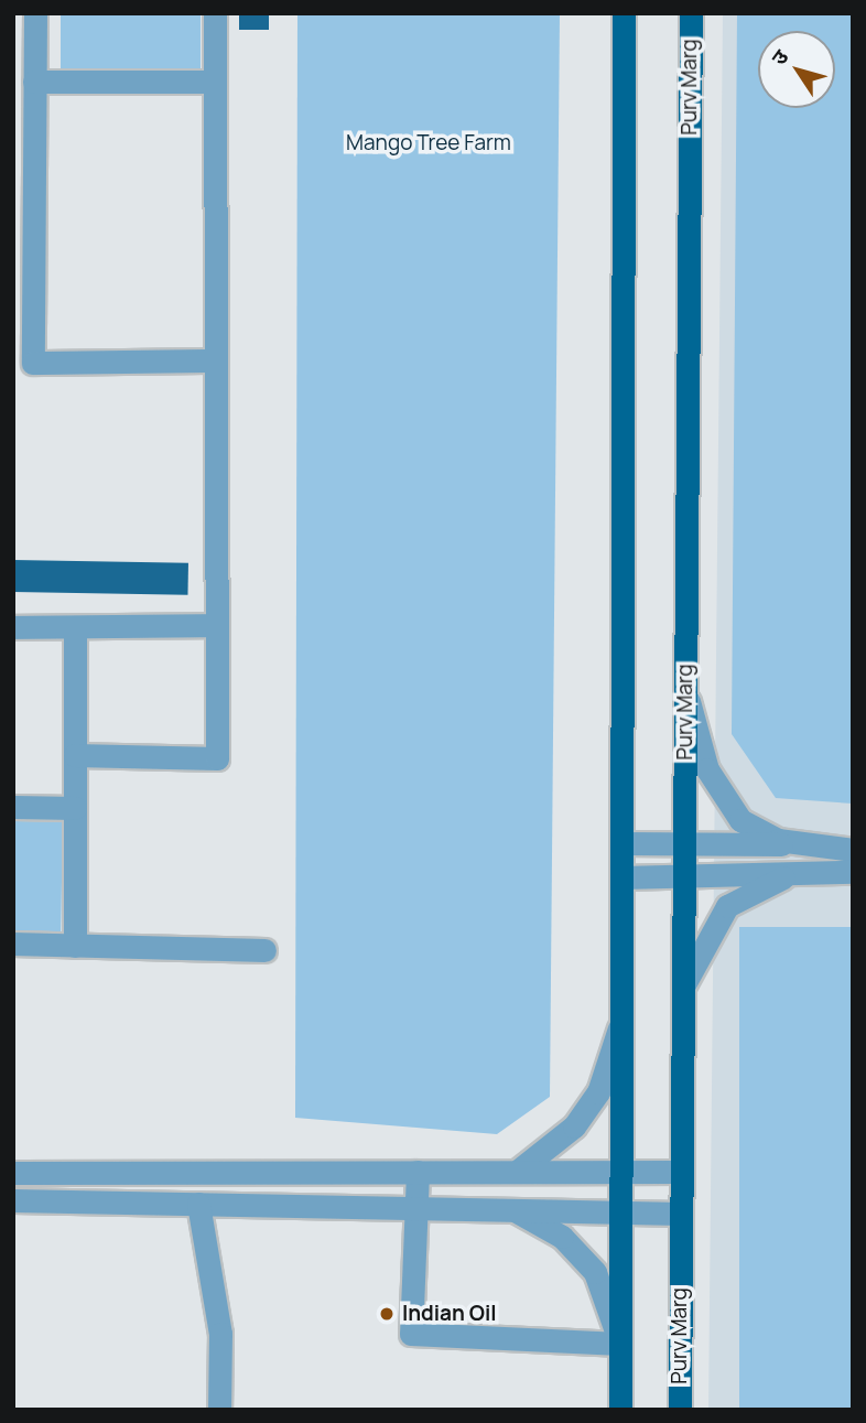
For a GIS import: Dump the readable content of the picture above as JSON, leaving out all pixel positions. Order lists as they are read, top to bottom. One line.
{"streets":{"main road":["Purv Marg"]},"parks":["Mango Tree Farm"],"places":["Indian Oil"],"north":"top left"}
